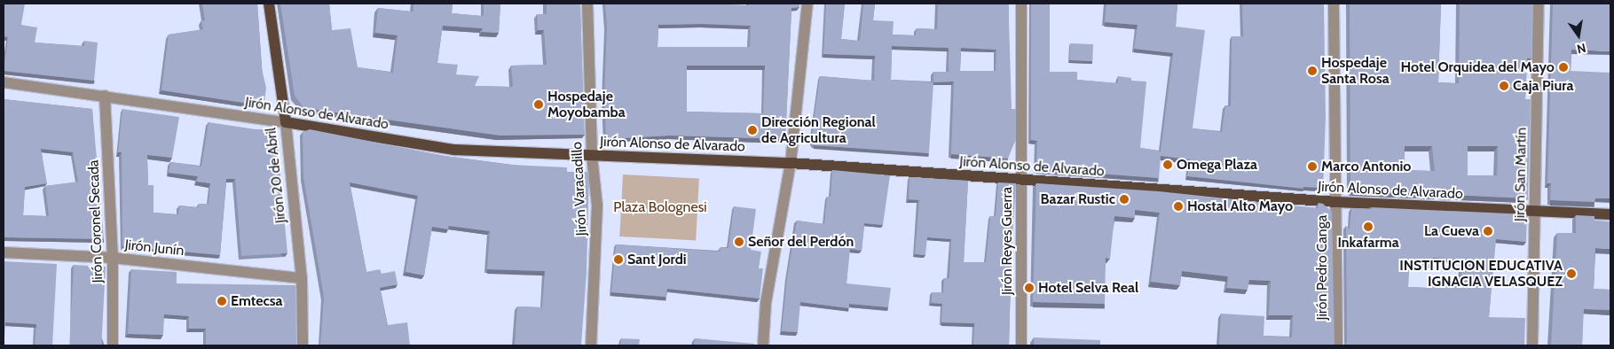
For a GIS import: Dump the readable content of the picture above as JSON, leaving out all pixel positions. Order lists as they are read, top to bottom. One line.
{"streets":{"main road":["Jirón Alonso de Alvarado","Jirón 20 de Abril"],"street":["Jirón San Martín","Jirón Varacadillo","Jirón Coronel Secada","Jirón Reyes Guerra","Jirón Junín","Jirón Pedro Canga"]},"crossings":[["Jirón Alonso de Alvarado","Jirón San Martín"],["Jirón Alonso de Alvarado","Jirón 20 de Abril"],["Jirón Alonso de Alvarado","Jirón Varacadillo"],["Jirón Alonso de Alvarado","Jirón Coronel Secada"],["Jirón Alonso de Alvarado","Jirón Reyes Guerra"],["Jirón Alonso de Alvarado","Jirón Pedro Canga"],["Jirón 20 de Abril","Jirón Junín"],["Jirón Coronel Secada","Jirón Junín"]],"parks":["Plaza Bolognesi"],"places":["Hotel Orquidea del Mayo","Hospedaje Santa Rosa","Caja Piura","Hospedaje Moyobamba","Dirección Regional de Agricultura","Omega Plaza","Marco Antonio","Bazar Rustic","Hostal Alto Mayo","Inkafarma","La Cueva","Señor del Perdón","Sant Jordi","INSTITUCION EDUCATIVA IGNACIA VELASQUEZ","Hotel Selva Real","Emtecsa"],"north":"bottom"}
